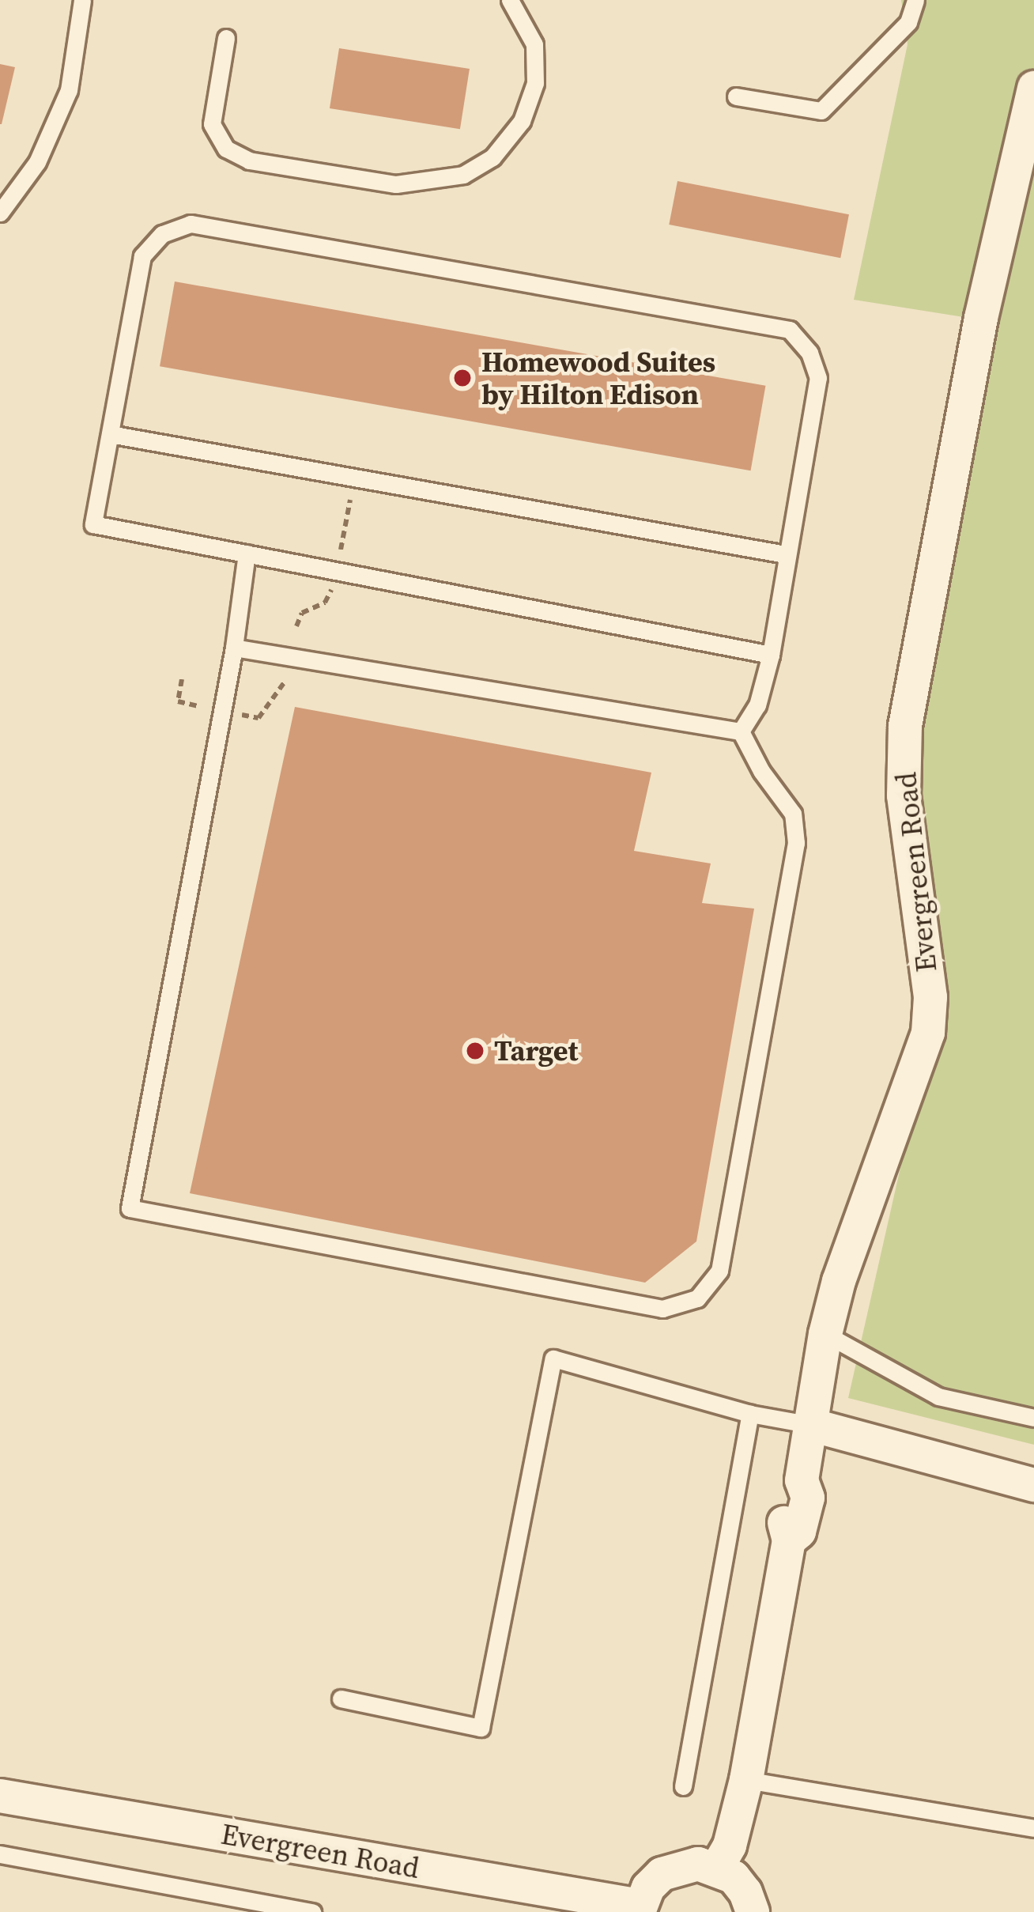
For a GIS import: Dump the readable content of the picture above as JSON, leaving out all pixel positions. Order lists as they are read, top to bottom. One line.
{"streets":{"street":["Evergreen Road"]},"places":["Homewood Suites by Hilton Edison","Target"]}
